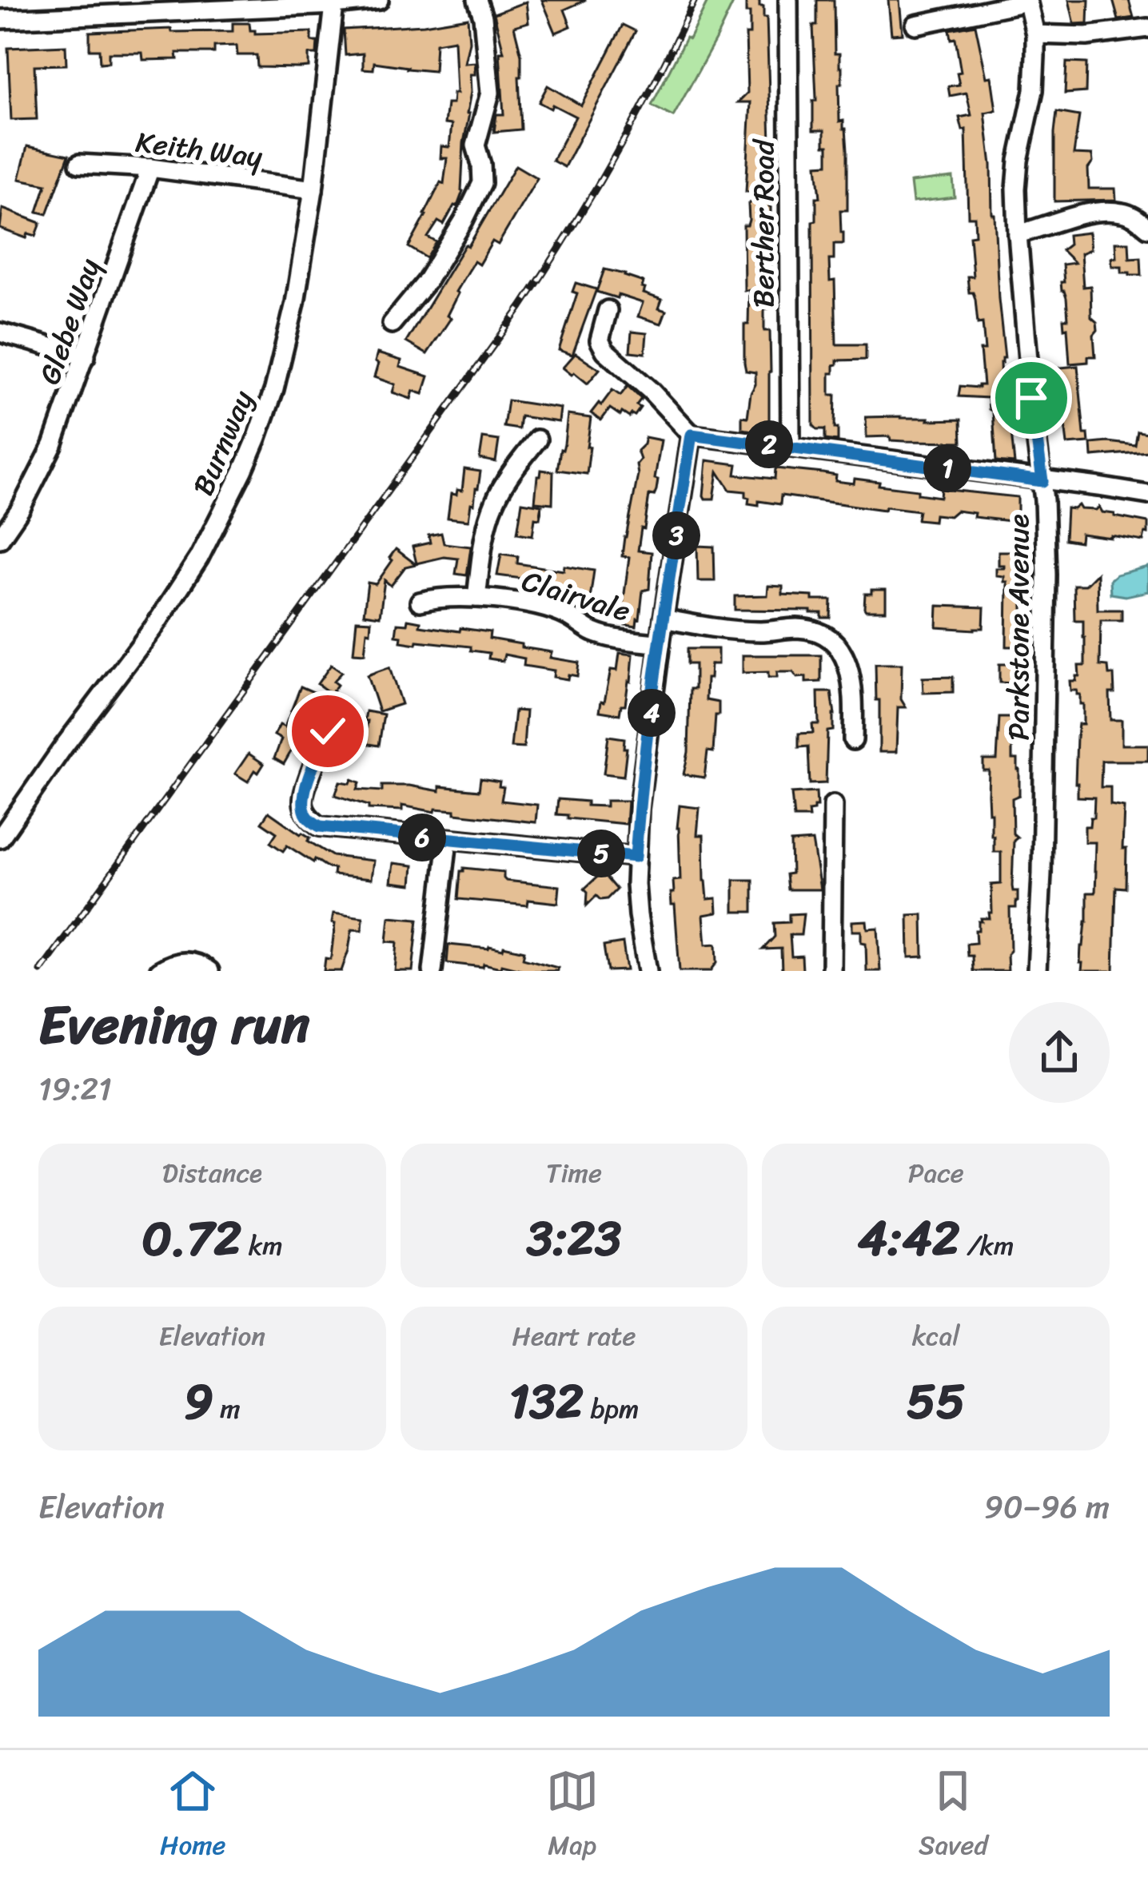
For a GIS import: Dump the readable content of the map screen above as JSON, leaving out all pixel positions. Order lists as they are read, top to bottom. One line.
{"streets":{"street":["Keith Way","Berther Road","Glebe Way","Burnway","Clairvale","Parkstone Avenue"]},"crossings":[["Keith Way","Glebe Way"],["Keith Way","Burnway"]],"page":{"pins":["2","1","3","4","6","5"],"heading":["Evening run","19:21"],"stats":[["Distance","0.72 km"],["Time","3:23"],["Pace","4:42 /km"],["Elevation","9 m"],["Heart rate","132 bpm"],["kcal","55"]],"chart":["Elevation","90–96 m"],"tabs":["Home","Map","Saved"]}}
